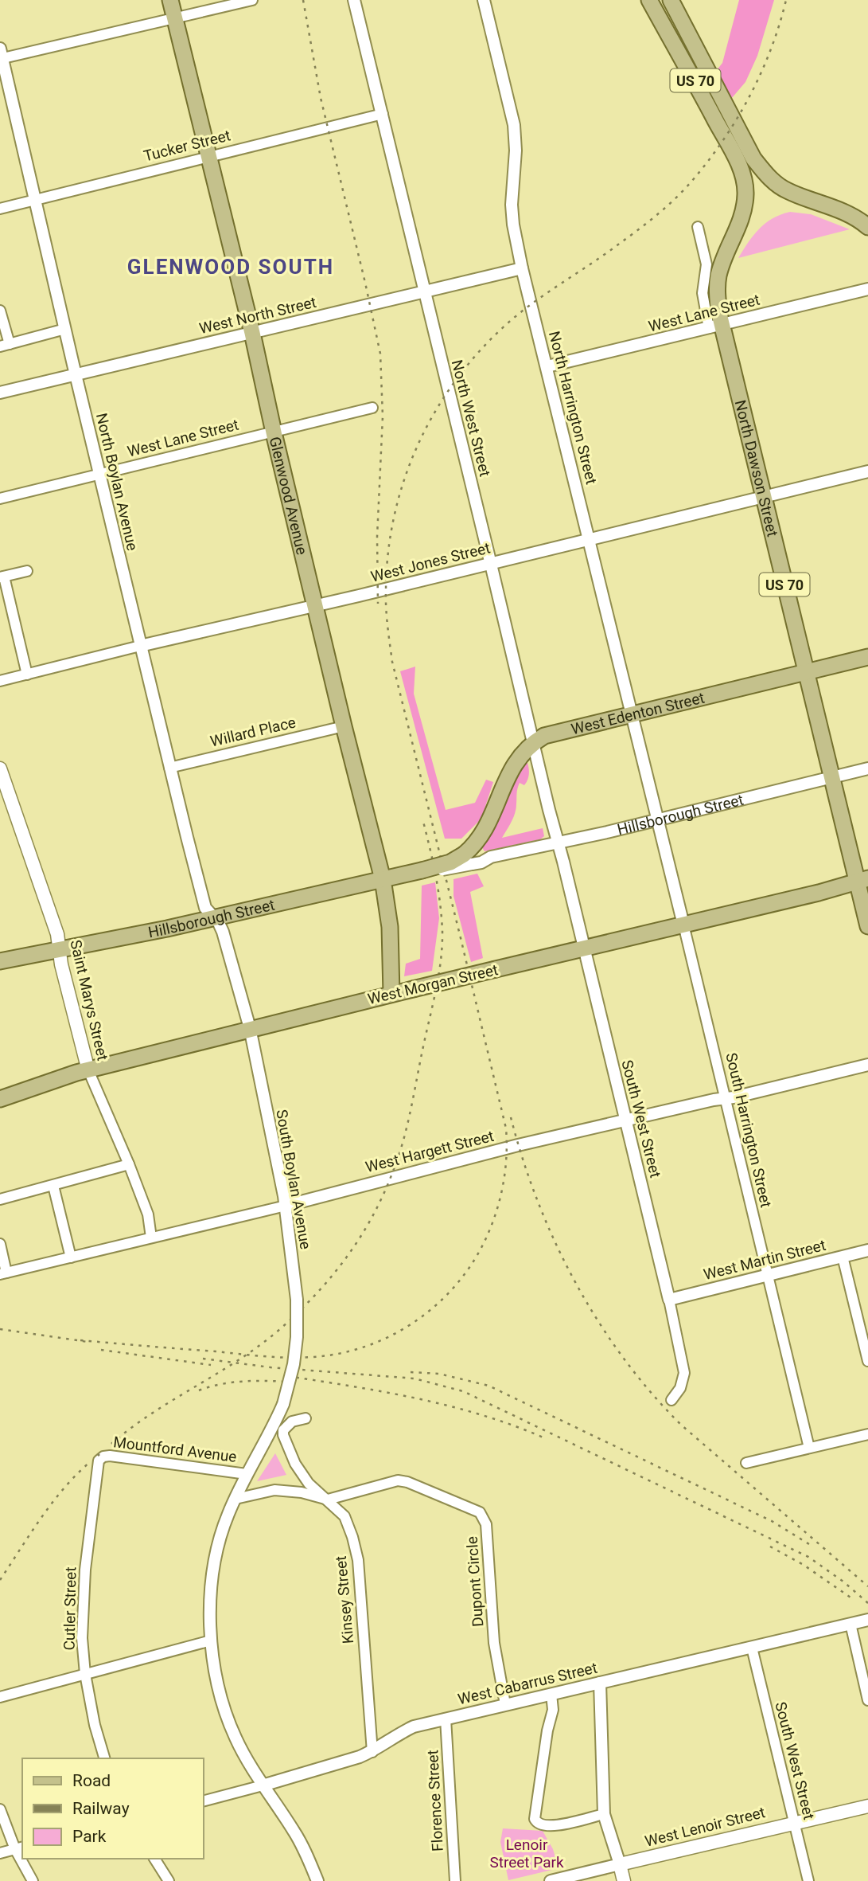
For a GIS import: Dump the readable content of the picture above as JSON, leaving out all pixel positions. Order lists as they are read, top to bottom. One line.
{"streets":{"main road":["US 70","North Dawson Street","Glenwood Avenue","West Edenton Street","Hillsborough Street","West Morgan Street","Saint Marys Street","West Lenoir Street"],"street":["Tucker Street","West Lane Street","West North Street","North Harrington Street","North West Street","North Boylan Avenue","West Jones Street","Willard Place","South West Street","South Harrington Street","West Hargett Street","South Boylan Avenue","West Martin Street","Mountford Avenue","Dupont Circle","Kinsey Street","Cutler Street","West Cabarrus Street","Florence Street"]},"crossings":[["US 70","North Dawson Street"],["US 70","Hillsborough Street"],["US 70","West Morgan Street"],["Tucker Street","North West Street"],["Tucker Street","North Boylan Avenue"],["Tucker Street","Glenwood Avenue"],["West Lane Street","North Harrington Street"],["West Lane Street","North Dawson Street"],["West Lane Street","North Boylan Avenue"],["West Lane Street","Glenwood Avenue"],["West North Street","North Harrington Street"],["West North Street","North West Street"],["West North Street","North Boylan Avenue"],["West North Street","Glenwood Avenue"],["North Harrington Street","West Jones Street"],["North Harrington Street","West Edenton Street"],["North Harrington Street","Hillsborough Street"],["North Harrington Street","South Harrington Street"],["North West Street","West Jones Street"],["North West Street","West Edenton Street"],["North West Street","Hillsborough Street"],["North West Street","South West Street"],["North Dawson Street","West Jones Street"],["North Dawson Street","West Edenton Street"],["North Dawson Street","Hillsborough Street"],["North Boylan Avenue","West Jones Street"],["North Boylan Avenue","Willard Place"],["North Boylan Avenue","Hillsborough Street"],["North Boylan Avenue","South Boylan Avenue"],["Glenwood Avenue","West Jones Street"],["Glenwood Avenue","Willard Place"],["Glenwood Avenue","Hillsborough Street"],["Glenwood Avenue","West Morgan Street"],["West Edenton Street","Hillsborough Street"],["Hillsborough Street","Saint Marys Street"],["Hillsborough Street","South West Street"],["Hillsborough Street","South Harrington Street"],["Hillsborough Street","South Boylan Avenue"],["West Morgan Street","Saint Marys Street"],["West Morgan Street","South West Street"],["West Morgan Street","South Harrington Street"],["West Morgan Street","South Boylan Avenue"],["Saint Marys Street","West Hargett Street"],["South West Street","West Hargett Street"],["South West Street","West Martin Street"],["South West Street","West Cabarrus Street"],["South West Street","West Lenoir Street"],["South Harrington Street","West Hargett Street"],["South Harrington Street","West Martin Street"],["West Hargett Street","South Boylan Avenue"],["South Boylan Avenue","Mountford Avenue"],["South Boylan Avenue","Dupont Circle"],["South Boylan Avenue","West Cabarrus Street"],["Mountford Avenue","Cutler Street"],["Dupont Circle","Kinsey Street"],["Dupont Circle","West Cabarrus Street"],["Kinsey Street","West Cabarrus Street"],["West Cabarrus Street","Florence Street"]],"districts":["GLENWOOD SOUTH"],"parks":["Lenoir Street Park"],"legend":["Road","Railway","Park"]}
